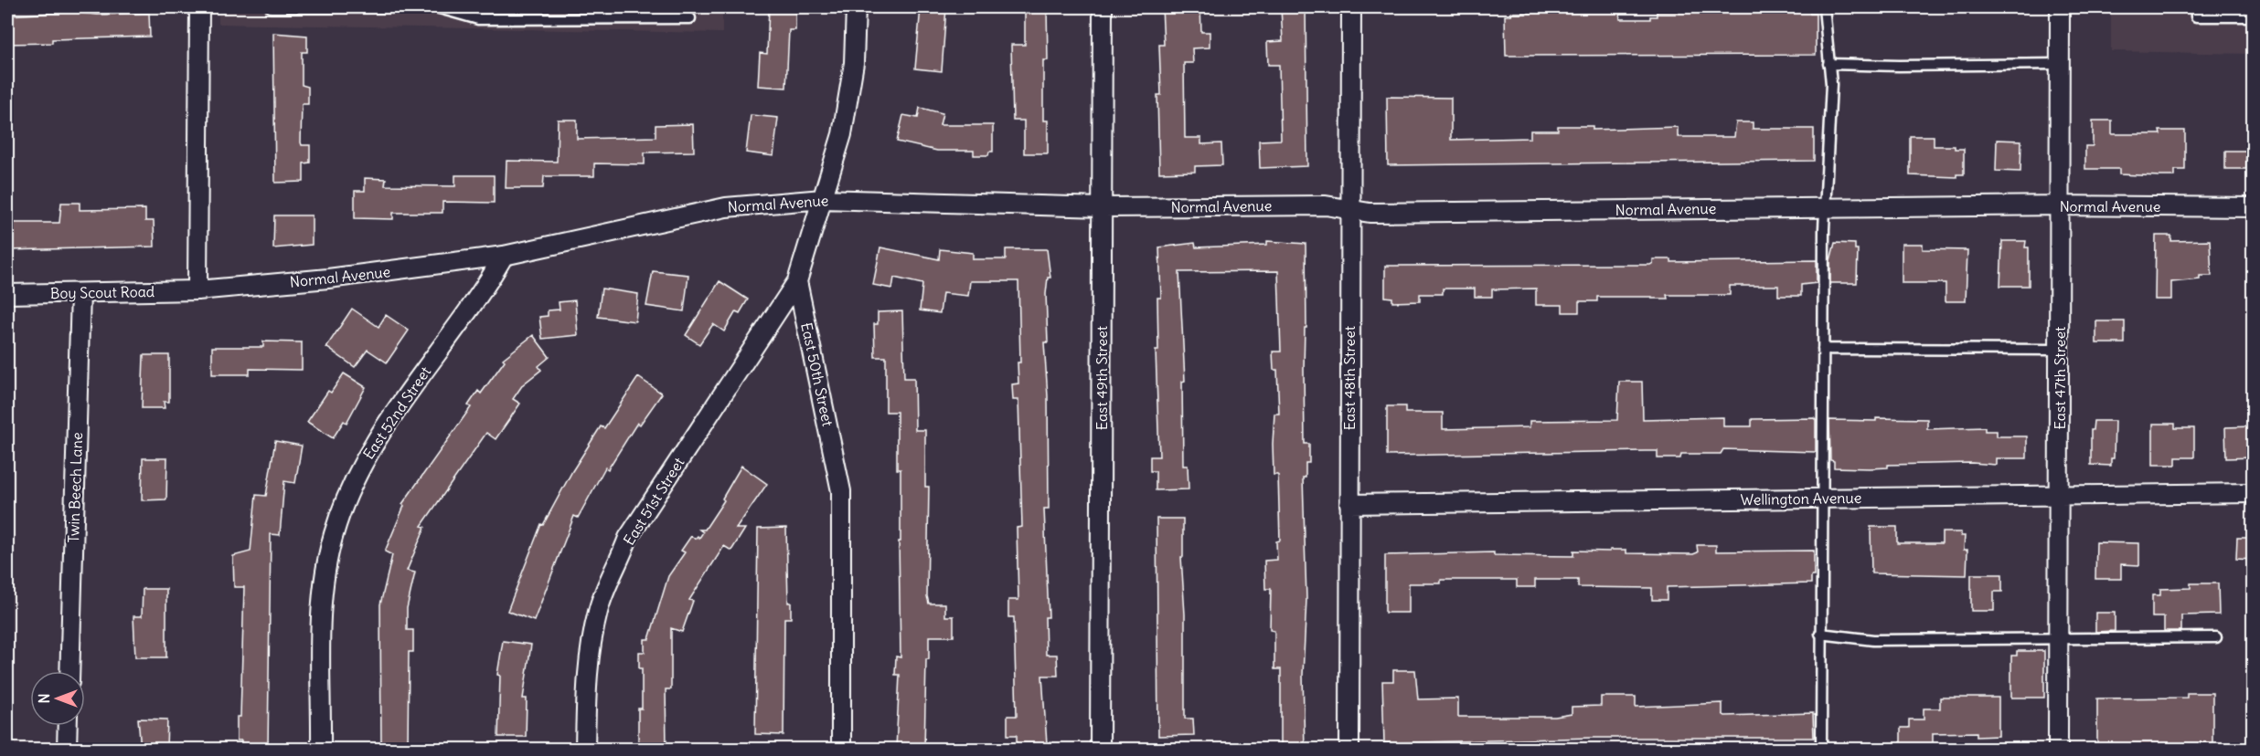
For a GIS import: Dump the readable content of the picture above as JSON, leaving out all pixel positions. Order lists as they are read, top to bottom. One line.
{"streets":{"street":["Normal Avenue","Boy Scout Road","East 50th Street","East 49th Street","East 48th Street","East 47th Street","East 52nd Street","Twin Beech Lane","Wellington Avenue","East 51st Street"]},"crossings":[["Normal Avenue","Boy Scout Road"],["Normal Avenue","East 50th Street"],["Normal Avenue","East 49th Street"],["Normal Avenue","East 48th Street"],["Normal Avenue","East 47th Street"],["Normal Avenue","East 52nd Street"],["Boy Scout Road","Twin Beech Lane"],["East 50th Street","East 51st Street"],["East 48th Street","Wellington Avenue"],["East 47th Street","Wellington Avenue"]],"north":"left"}
